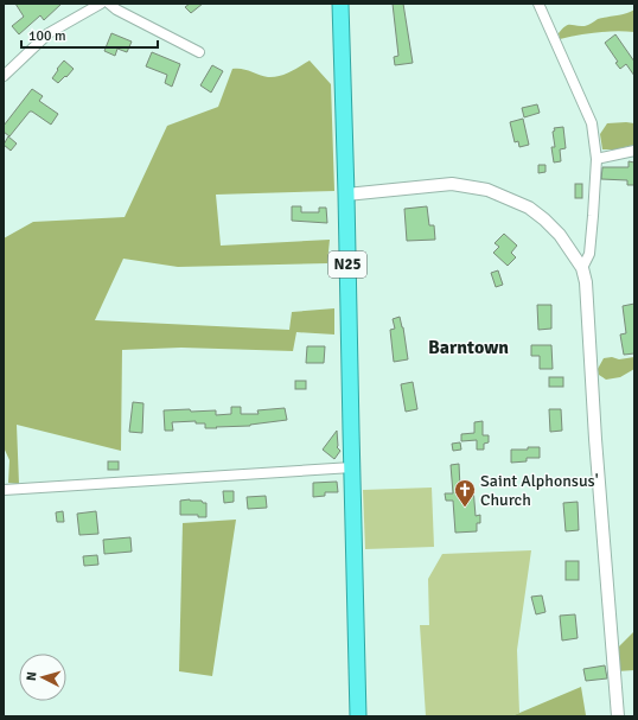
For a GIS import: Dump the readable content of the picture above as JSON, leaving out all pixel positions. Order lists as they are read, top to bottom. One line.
{"streets":{"highway":["N25"]},"districts":["Barntown"],"places":{"church":["Saint Alphonsus' Church"]},"scale_bar":"100 m","north":"left"}
